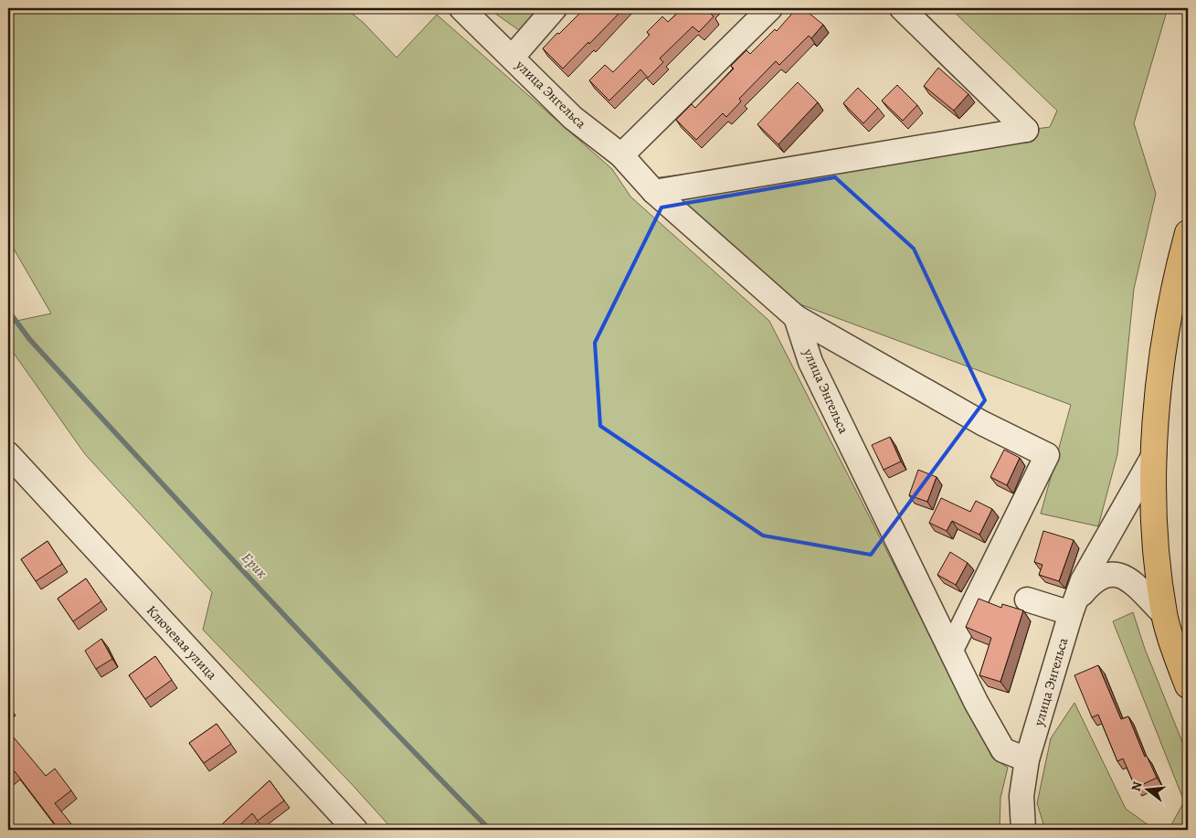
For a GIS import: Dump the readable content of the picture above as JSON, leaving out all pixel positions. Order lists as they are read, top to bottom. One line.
{"streets":{"street":["улица Энгельса","Ключевая улица"]},"water":["Ерик"],"north":"left"}
